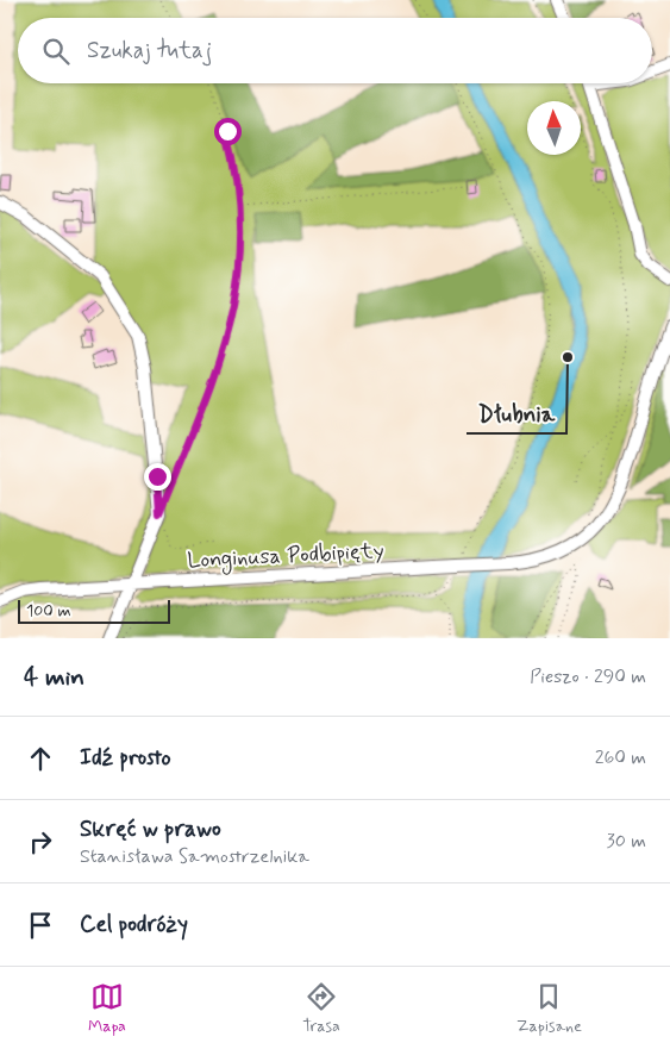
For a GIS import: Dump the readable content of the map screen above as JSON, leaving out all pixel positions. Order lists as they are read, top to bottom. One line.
{"streets":{"street":["Longinusa Podbipięty"]},"places":["Dłubnia"],"scale_bar":"100 m","north":"top","page":{"search":"Szukaj tutaj","scale":"100 m","heading":["4 min","Pieszo · 290 m"],"list":[["Idź prosto","260 m"],["Skręć w prawo","Stanisława Samostrzelnika","30 m"],"Cel podróży"],"nav":["Mapa","Trasa","Zapisane"]}}
